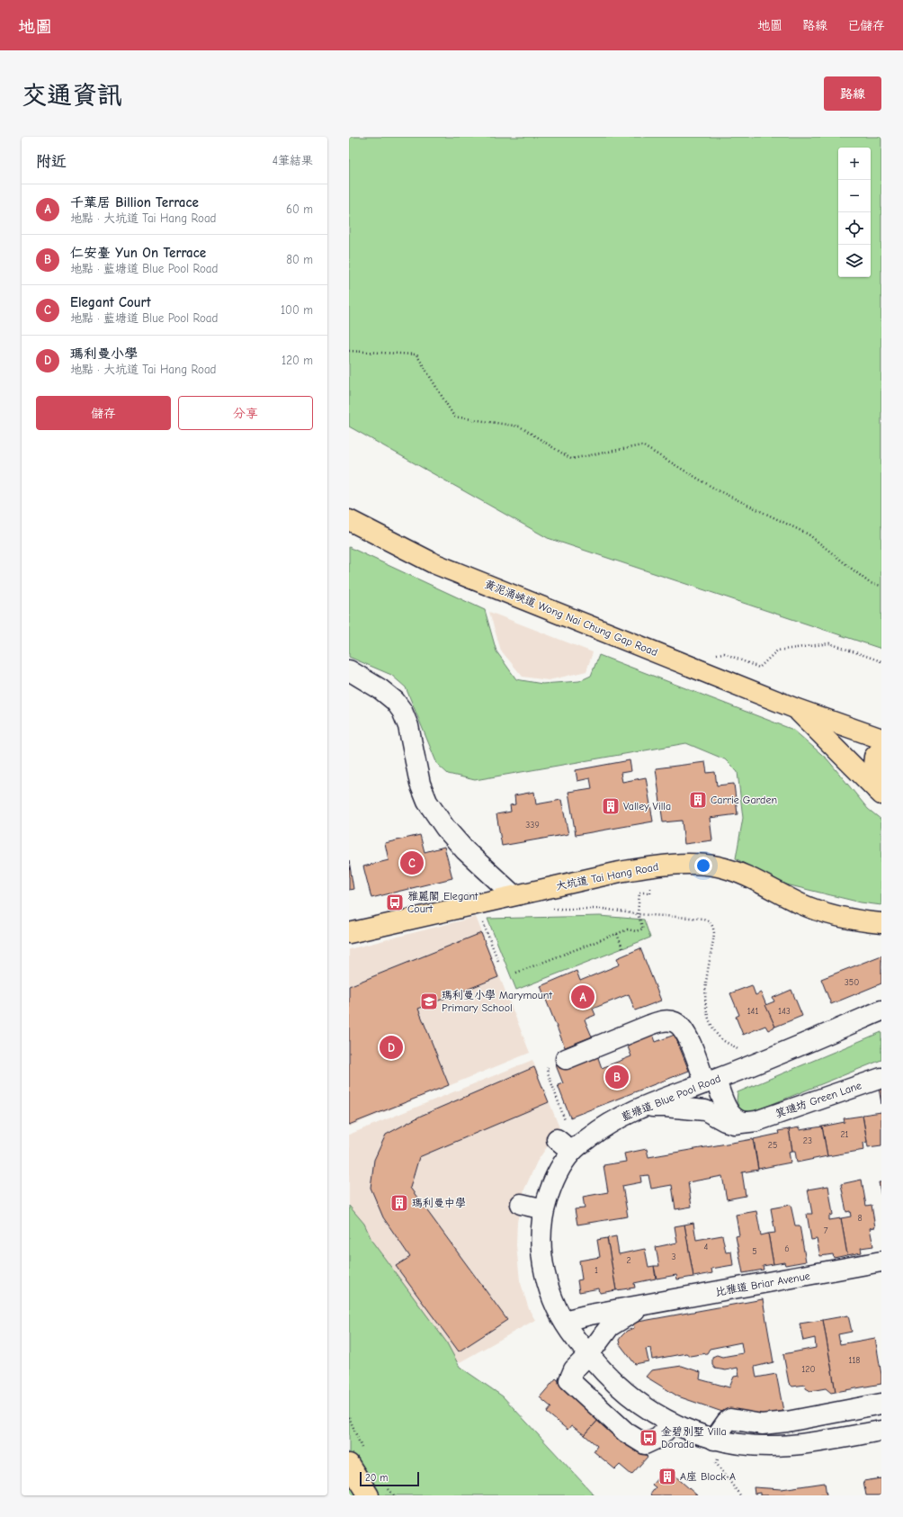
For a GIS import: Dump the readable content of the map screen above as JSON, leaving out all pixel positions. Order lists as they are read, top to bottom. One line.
{"streets":{"main road":["黃泥涌峽道 Wong Nai Chung Gap Road","大坑道 Tai Hang Road"],"street":["藍塘道 Blue Pool Road","箕璉坊 Green Lane","比雅道 Briar Avenue"]},"crossings":[["藍塘道 Blue Pool Road","箕璉坊 Green Lane"],["藍塘道 Blue Pool Road","比雅道 Briar Avenue"]],"places":{"building":["Carrie Garden","Valley Villa","瑪利曼中學","A座 Block A"],"bus stop":["雅麗閣 Elegant Court","金碧別墅 Villa Dorada"],"school or university":["瑪利曼小學 Marymount Primary School"]},"house_numbers":["339","350","141","143","21","23","25","8","7","4","6","5","3","2","1","118","120"],"scale_bar":"20 m","page":{"header":"地圖","nav":["地圖","路線","已儲存"],"buttons":["路線",["儲存","分享"]],"title":"交通資訊","heading":["附近","4筆結果"],"map_buttons":["+","−"],"list":[{"mark":"A","name":"千葉居 Billion Terrace","note":"地點 · 大坑道 Tai Hang Road","value":"60 m"},{"mark":"B","name":"仁安臺 Yun On Terrace","note":"地點 · 藍塘道 Blue Pool Road","value":"80 m"},{"mark":"C","name":"Elegant Court","note":"地點 · 藍塘道 Blue Pool Road","value":"100 m"},{"mark":"D","name":"瑪利曼小學","note":"地點 · 大坑道 Tai Hang Road","value":"120 m"}],"pins":["C","A","D","B"],"scale":"20 m"}}
